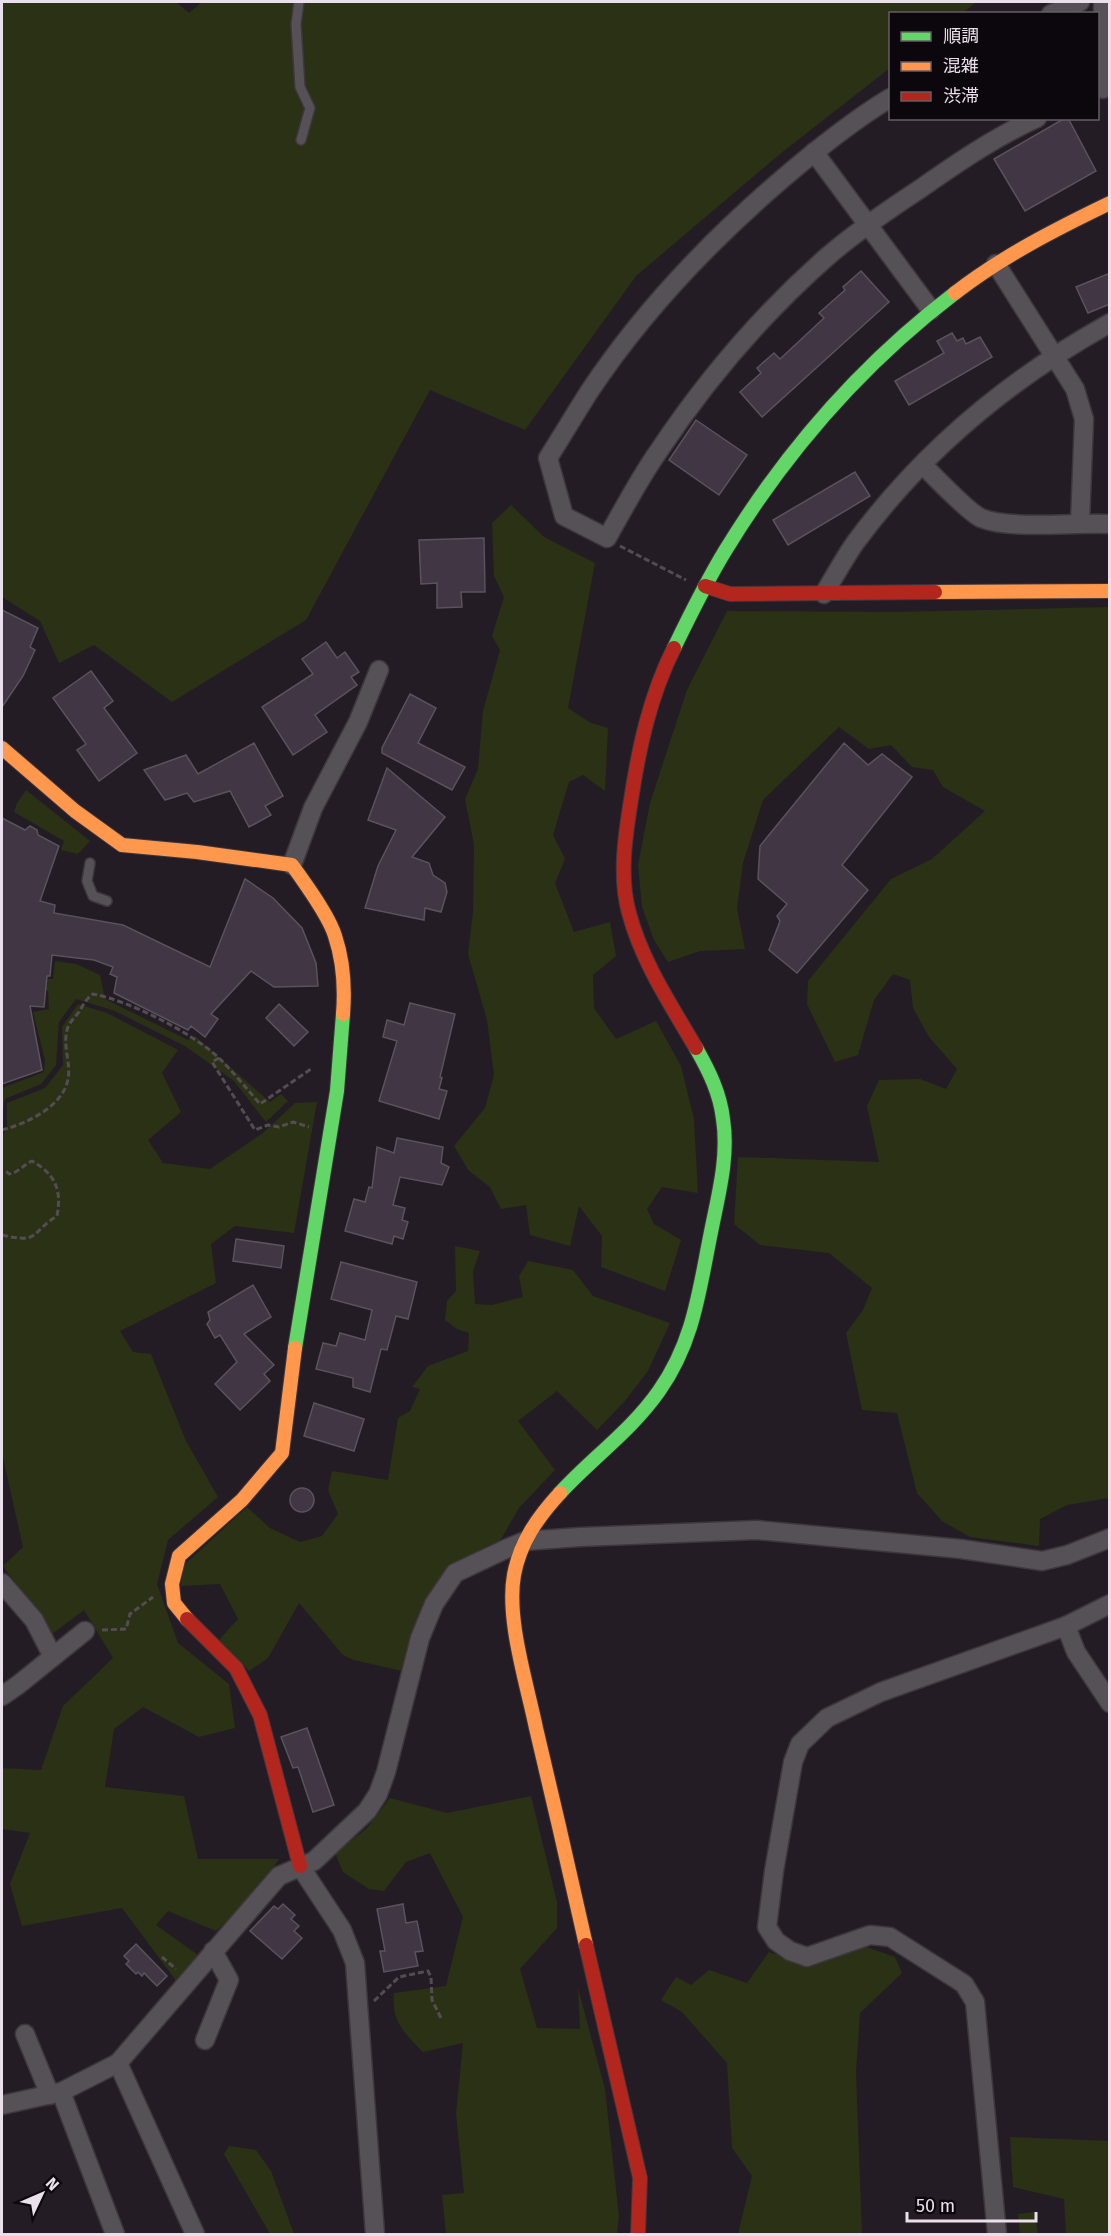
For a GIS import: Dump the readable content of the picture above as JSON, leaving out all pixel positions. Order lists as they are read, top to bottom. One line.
{"legend":["順調","混雑","渋滞"],"scale_bar":"50 m","north":"top right"}
